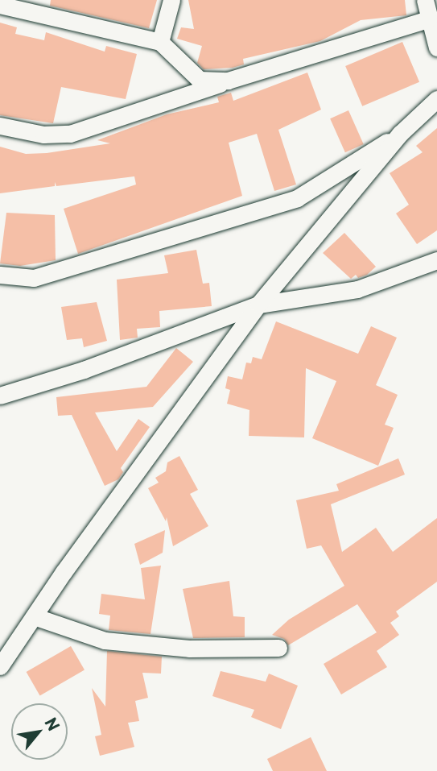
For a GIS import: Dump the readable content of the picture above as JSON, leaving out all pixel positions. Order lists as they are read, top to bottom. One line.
{"north":"top right"}
